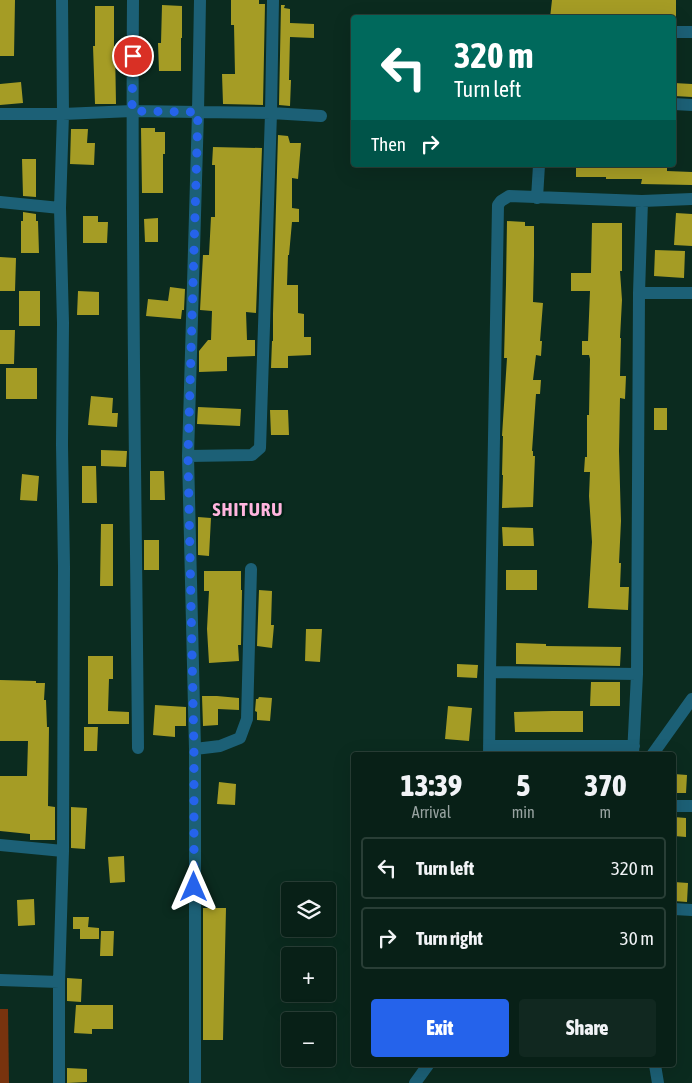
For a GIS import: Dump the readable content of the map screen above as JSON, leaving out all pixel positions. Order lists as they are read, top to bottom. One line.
{"districts":["SHITURU"],"page":{"turn":["320 m","Turn left"],"then":"Then","eta":["13:39","Arrival","5","min","370","m"],"list":[{"name":"Turn left","value":"320 m"},{"name":"Turn right","value":"30 m"}],"map_buttons":["+","−"],"buttons":["Exit","Share"]}}
